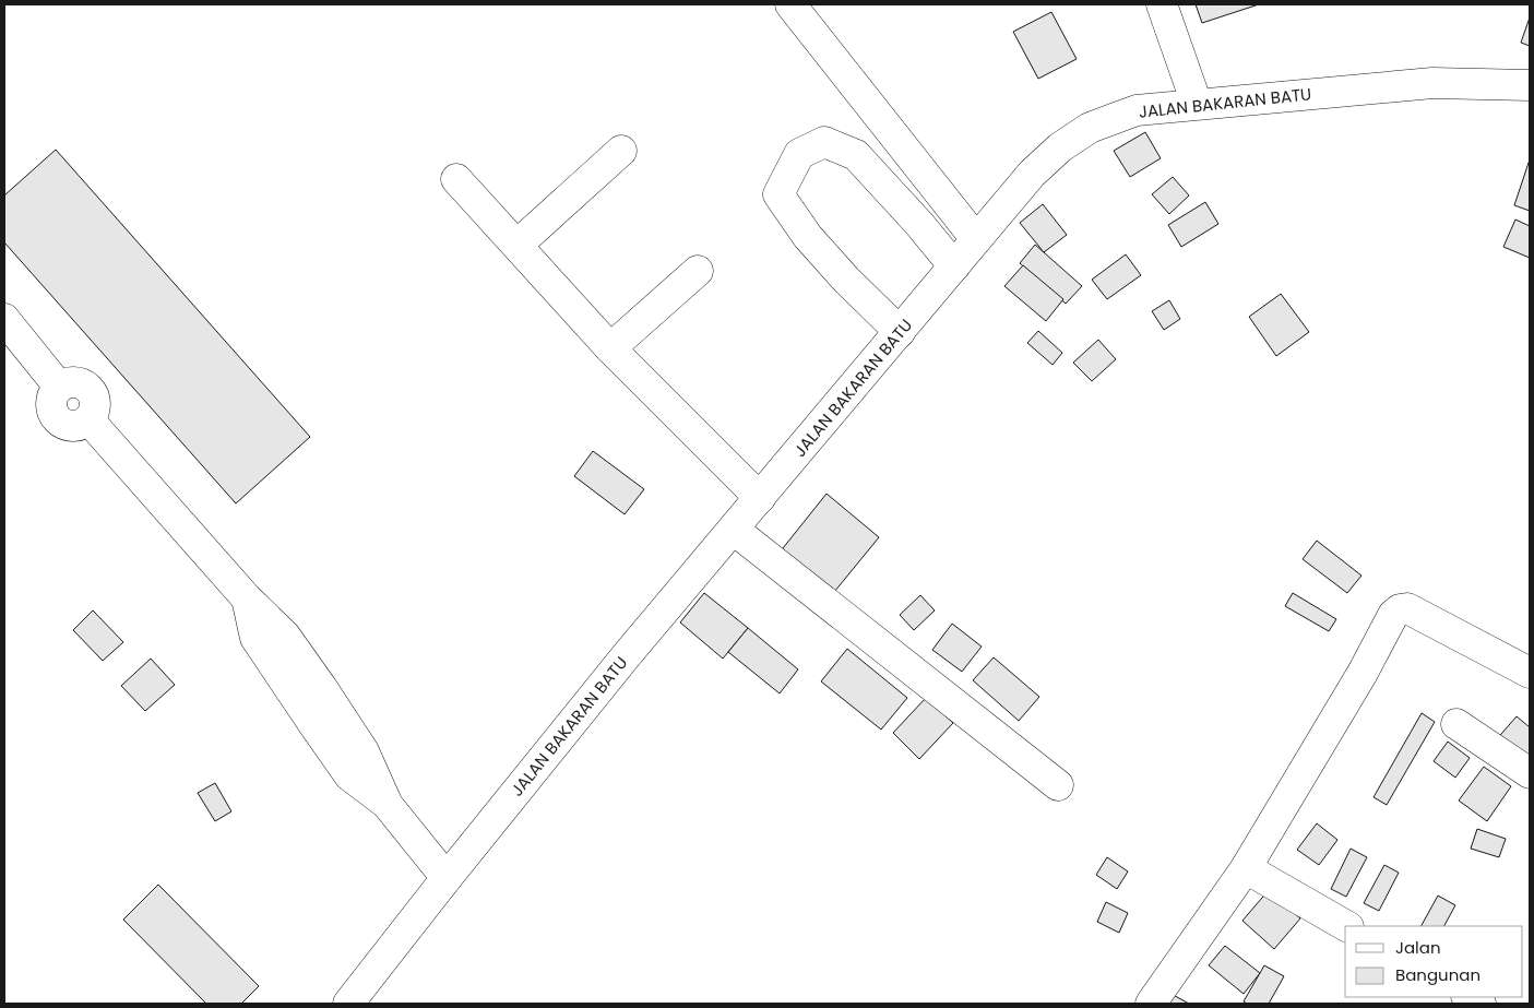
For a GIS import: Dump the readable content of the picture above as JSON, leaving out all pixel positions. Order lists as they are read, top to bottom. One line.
{"streets":{"main road":["JALAN BAKARAN BATU"]},"legend":["Jalan","Bangunan"]}
